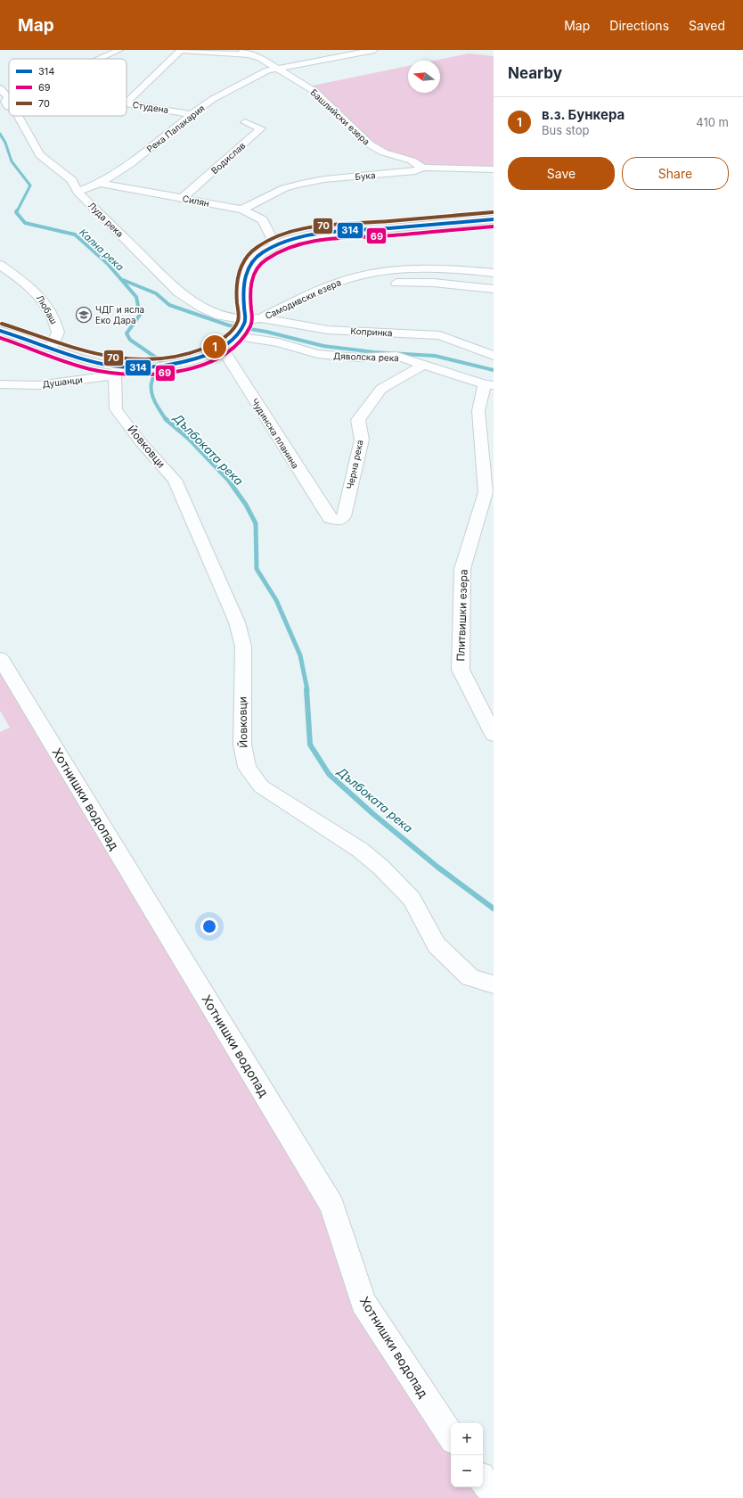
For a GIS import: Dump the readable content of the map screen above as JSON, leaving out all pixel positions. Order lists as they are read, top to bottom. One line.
{"streets":{"street":["Студена","Башлийски езера","Река Палакария","Водислав","Бука","Силян","Луда река","Самодивски езера","Любаш","Копринка","Дяволска река","Душанци","Чудинска планина","Йовковци","Черна река","Плитвишки езера","Хотнишки водопад"]},"crossings":[["Студена","Река Палакария"],["Башлийски езера","Река Палакария"],["Башлийски езера","Бука"],["Река Палакария","Силян"],["Река Палакария","Луда река"],["Водислав","Силян"],["Бука","Силян"],["Луда река","Копринка"],["Самодивски езера","Копринка"],["Дяволска река","Черна река"],["Дяволска река","Плитвишки езера"],["Душанци","Йовковци"],["Чудинска планина","Черна река"]],"water":["Кална река","Дълбоката река"],"places":{"school or university":["ЧДГ и ясла Еко Дара"]},"lines":["transit line 70","transit line 314","transit line 69"],"legend":["314","69","70"],"north":"left","page":{"header":"Map","nav":["Map","Directions","Saved"],"heading":"Nearby","list":[{"mark":"1","name":"в.з. Бункера","note":"Bus stop","value":"410 m"}],"buttons":["Save","Share"],"pins":"1","map_buttons":["+","−"]}}
